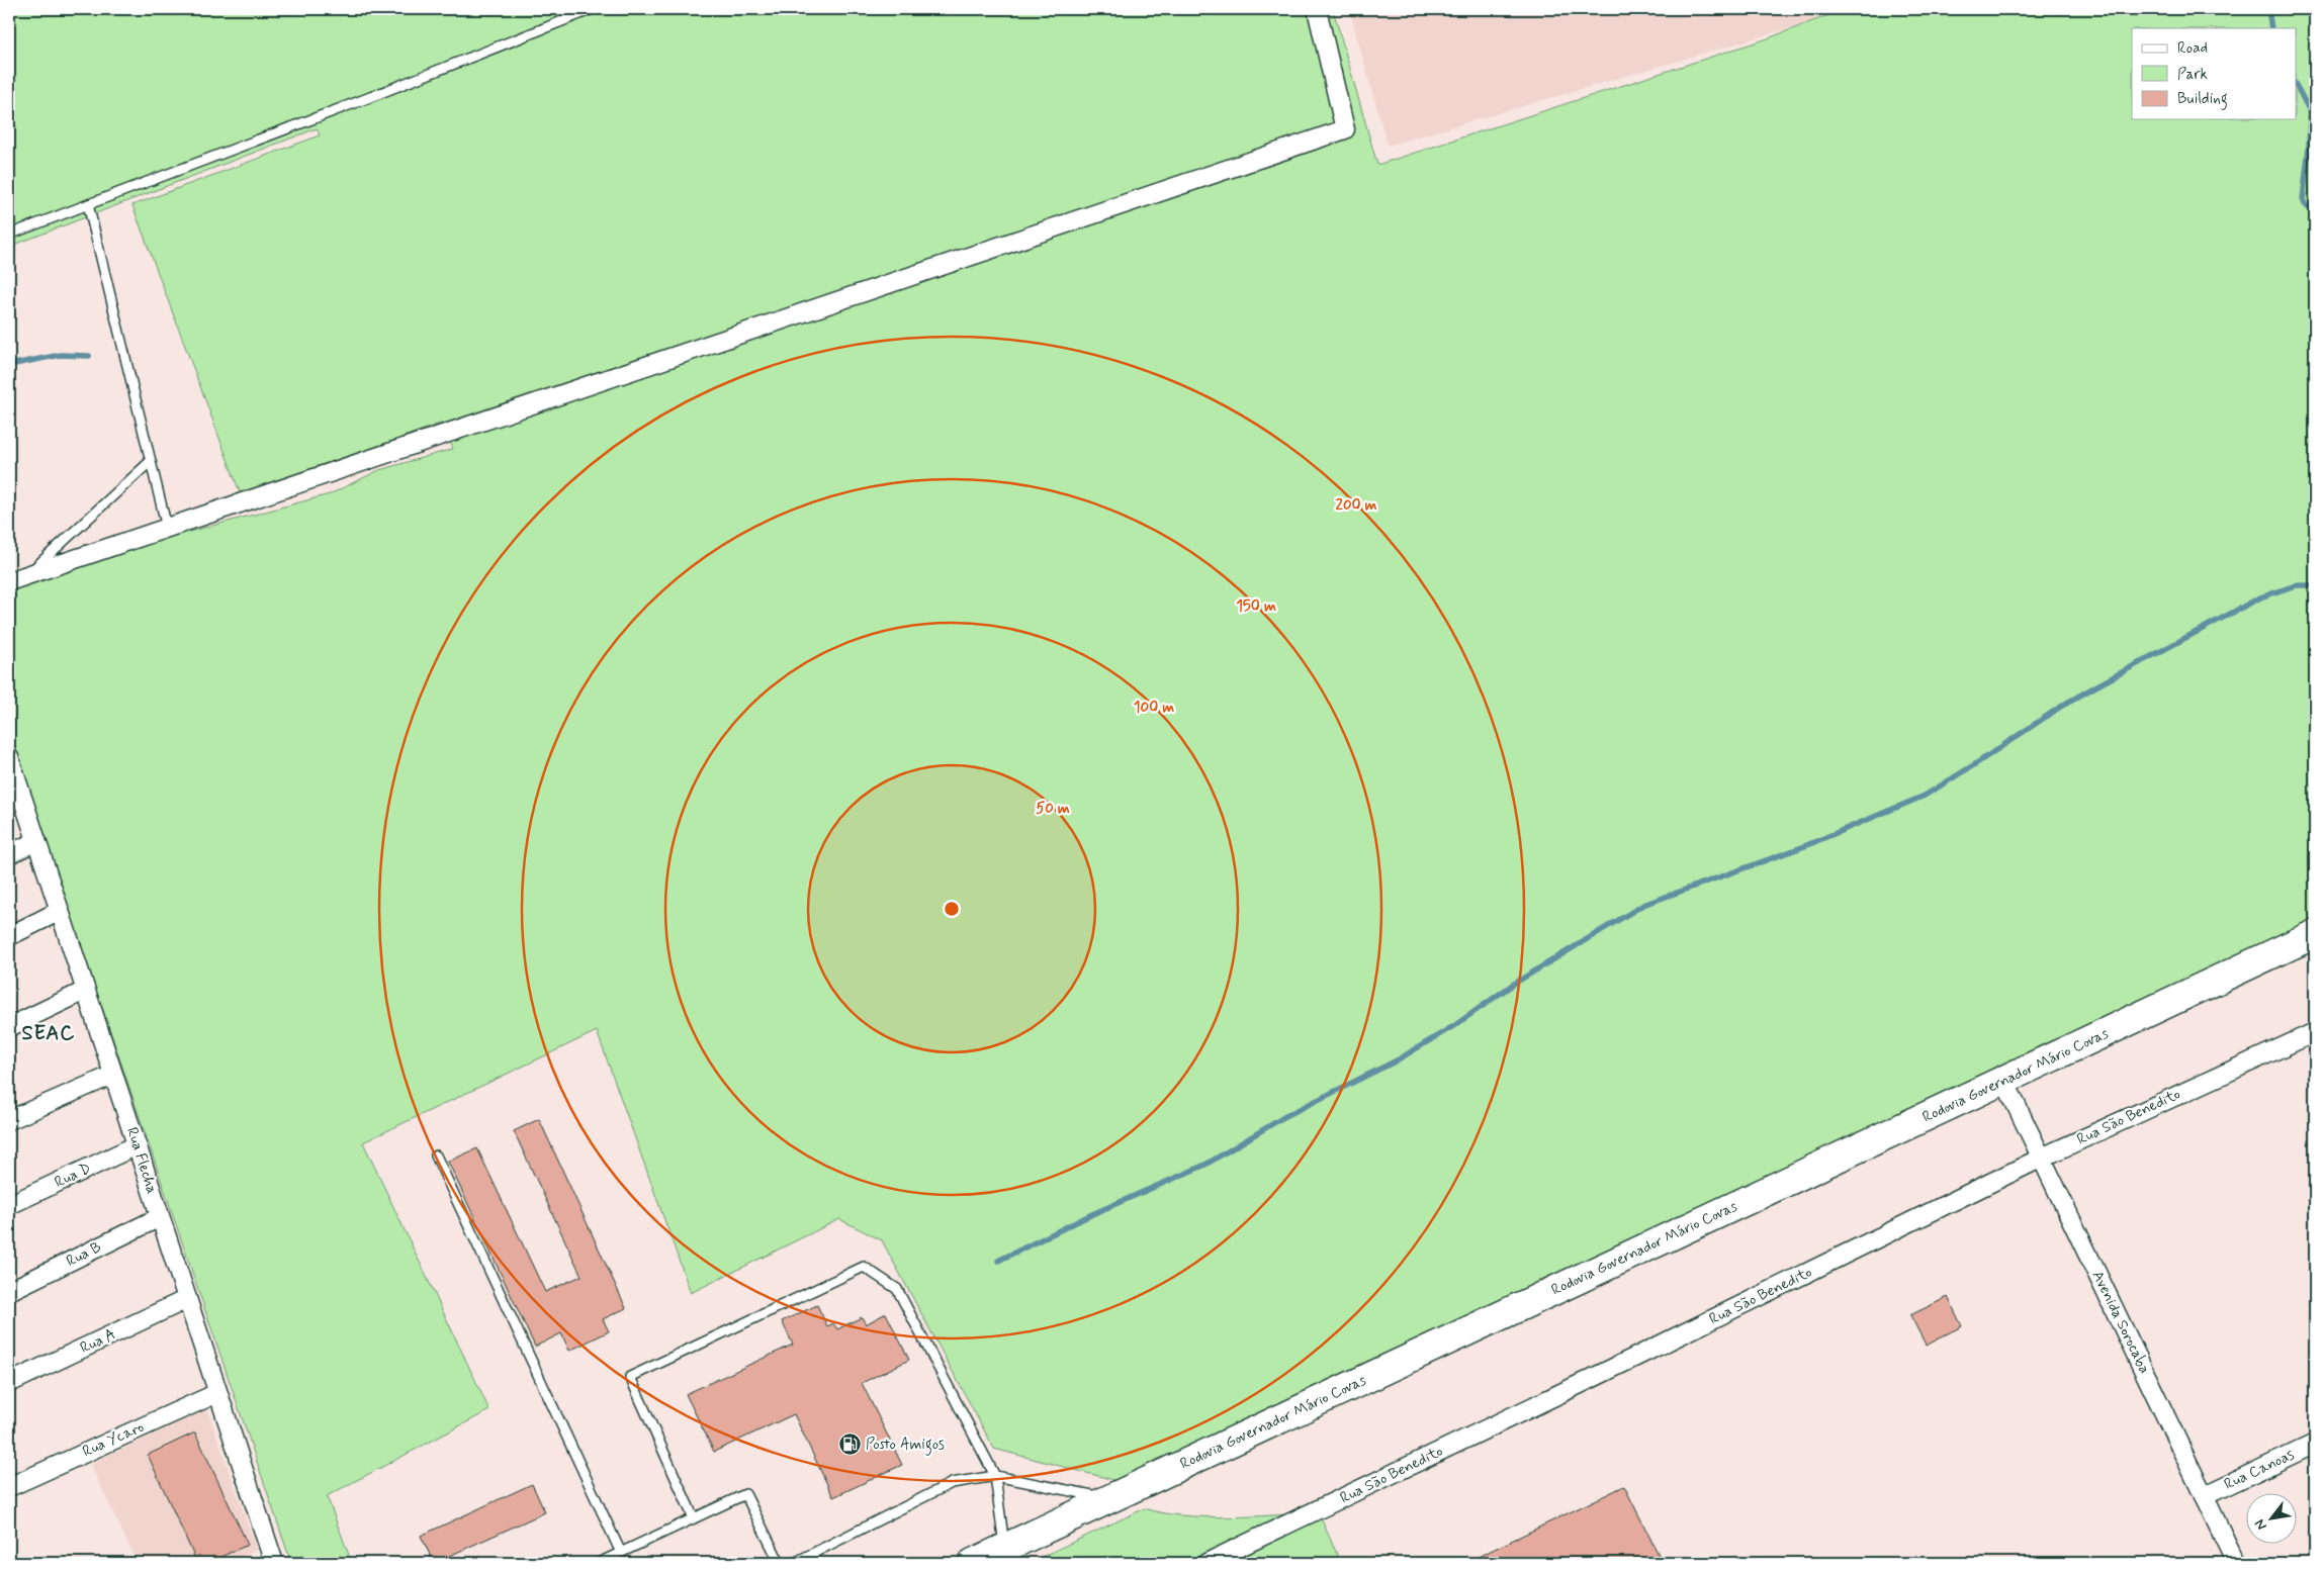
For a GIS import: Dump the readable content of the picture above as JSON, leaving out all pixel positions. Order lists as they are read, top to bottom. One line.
{"streets":{"highway":["Rodovia Governador Mário Covas"],"street":["Rua São Benedito","Rua Flecha","Rua D","Rua B","Avenida Sorocaba","Rua A","Rua Ycaro","Rua Canoas"]},"crossings":[["Rodovia Governador Mário Covas","Avenida Sorocaba"],["Rua São Benedito","Avenida Sorocaba"],["Rua Flecha","Rua D"],["Rua Flecha","Rua B"],["Rua Flecha","Rua A"],["Rua Flecha","Rua Ycaro"],["Avenida Sorocaba","Rua Canoas"]],"districts":["SEAC"],"places":{"fuel station":["Posto Amigos"]},"legend":["Road","Park","Building"],"north":"bottom left","rings":["200 m","150 m","100 m","50 m"]}
